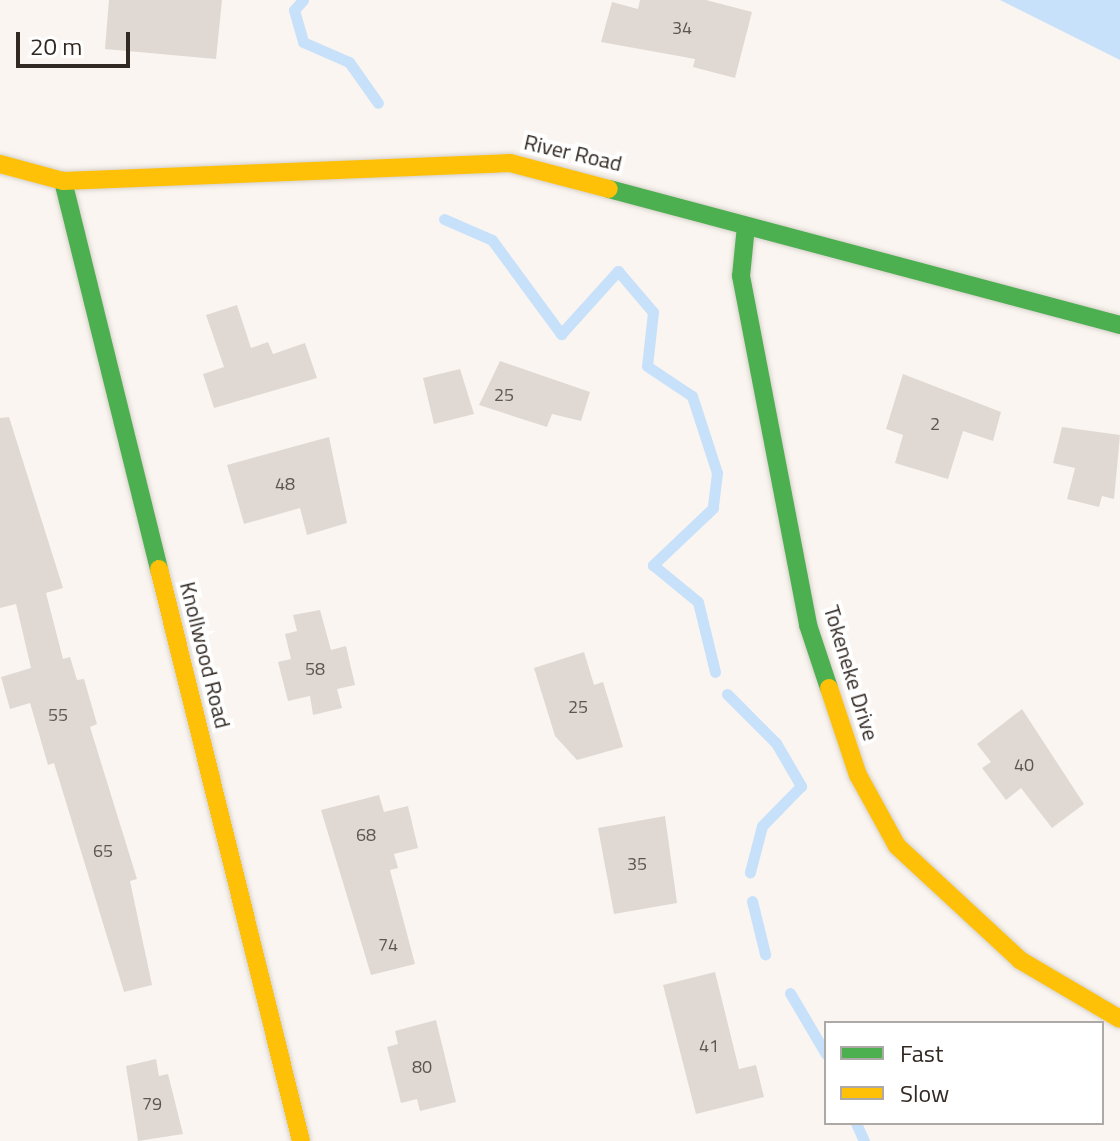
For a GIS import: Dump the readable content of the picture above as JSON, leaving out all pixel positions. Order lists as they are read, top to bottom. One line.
{"streets":{"street":["River Road","Knollwood Road","Tokeneke Drive"]},"crossings":[["River Road","Knollwood Road"],["River Road","Tokeneke Drive"]],"house_numbers":["34","25","2","48","58","25","55","40","68","65","35","74","41","80","79"],"legend":["Fast","Slow"],"scale_bar":"20 m"}
